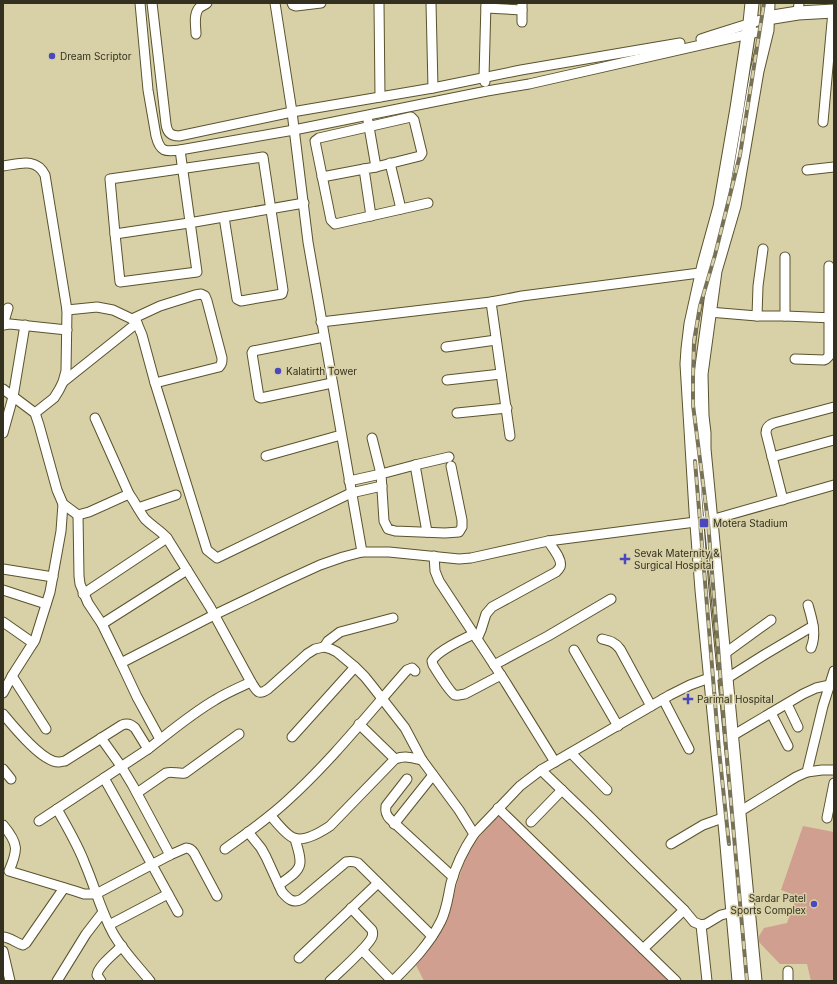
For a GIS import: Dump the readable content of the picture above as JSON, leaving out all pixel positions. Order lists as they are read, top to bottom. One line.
{"places":{"other":["Dream Scriptor","Kalatirth Tower","Sardar Patel Sports Complex"],"transit":["Motera Stadium"],"health":["Sevak Maternity & Surgical Hospital","Parimal Hospital"]}}
